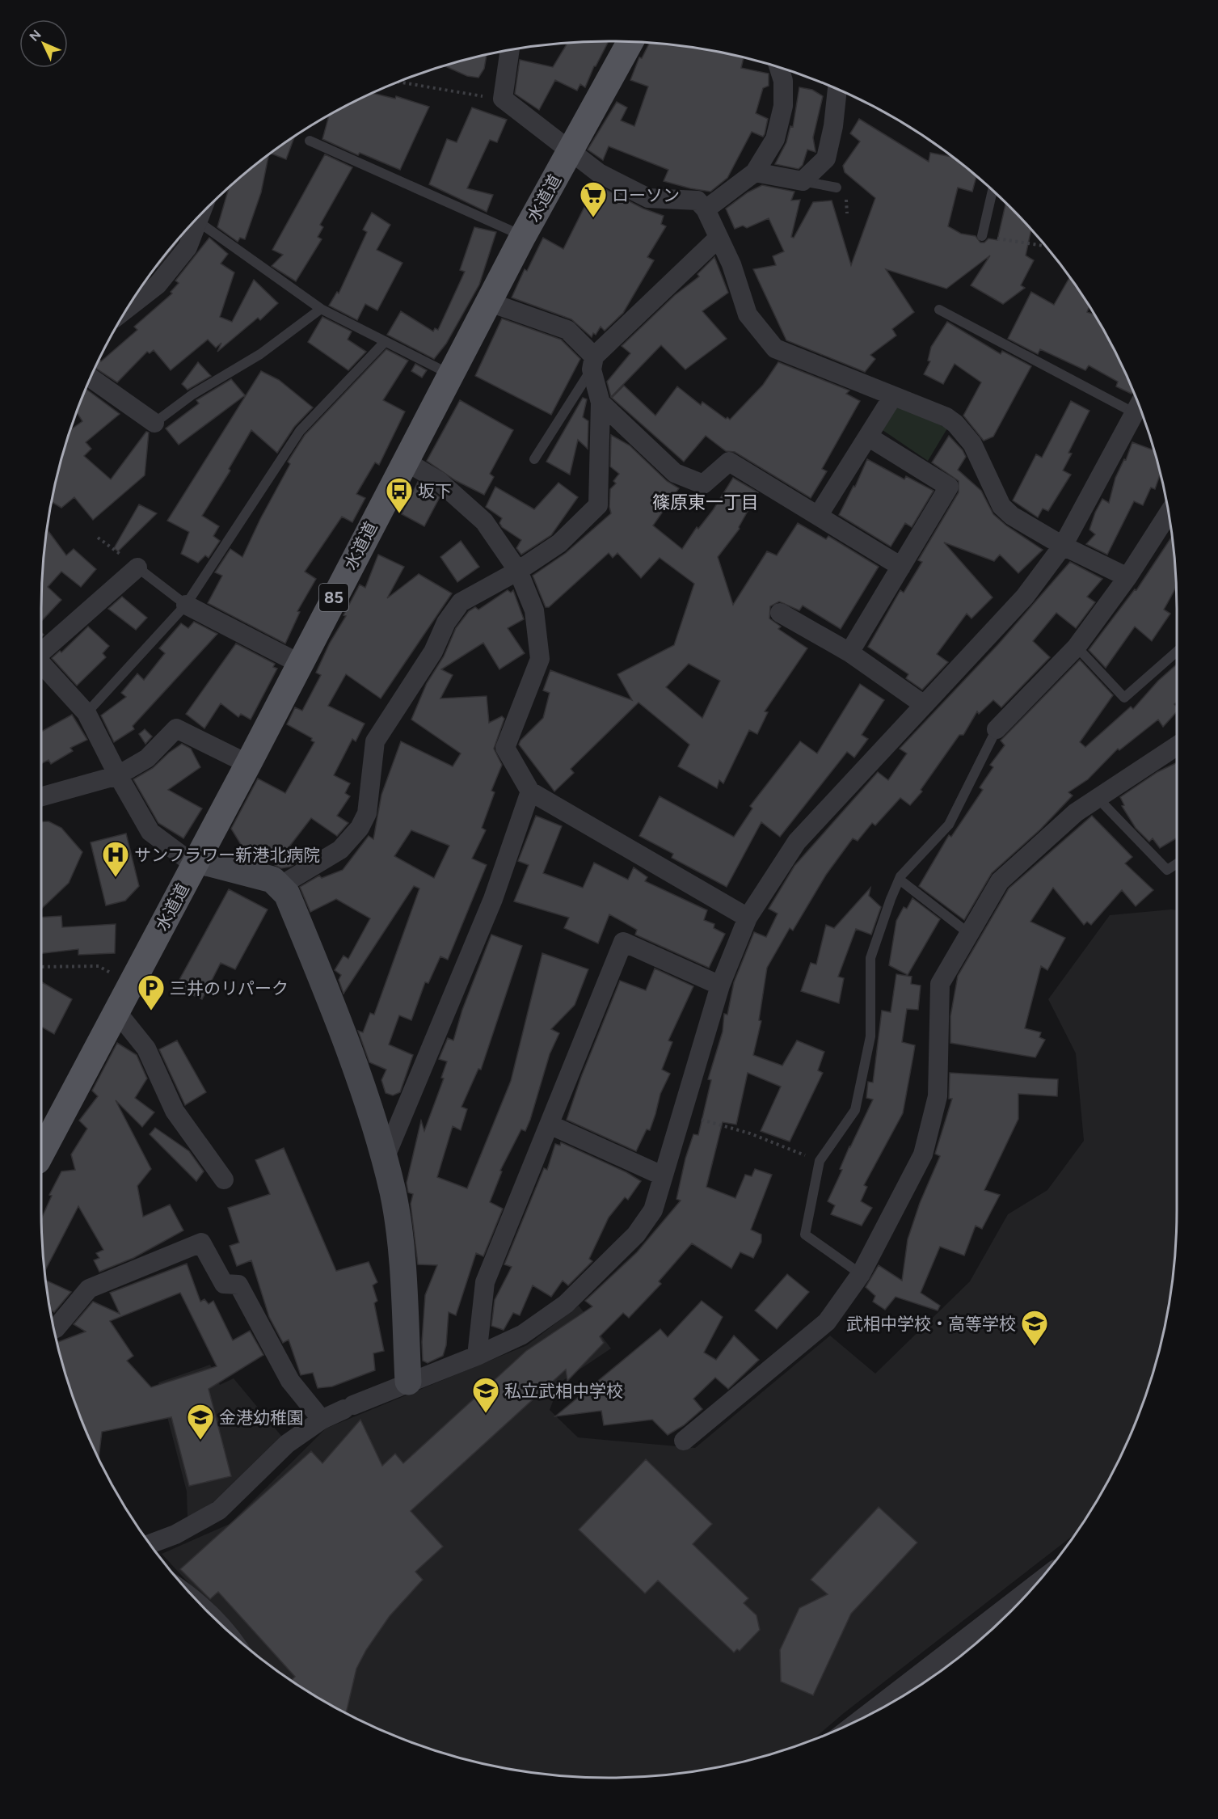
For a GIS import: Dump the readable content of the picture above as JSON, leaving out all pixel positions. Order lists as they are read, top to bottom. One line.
{"streets":{"main road":["水道道","85"]},"districts":["篠原東一丁目"],"places":{"supermarket":["ローソン"],"bus stop":["坂下"],"hospital":["サンフラワー新港北病院"],"parking":["三井のリパーク"],"school or university":["武相中学校・高等学校","私立武相中学校","金港幼稚園"]},"north":"top left"}
